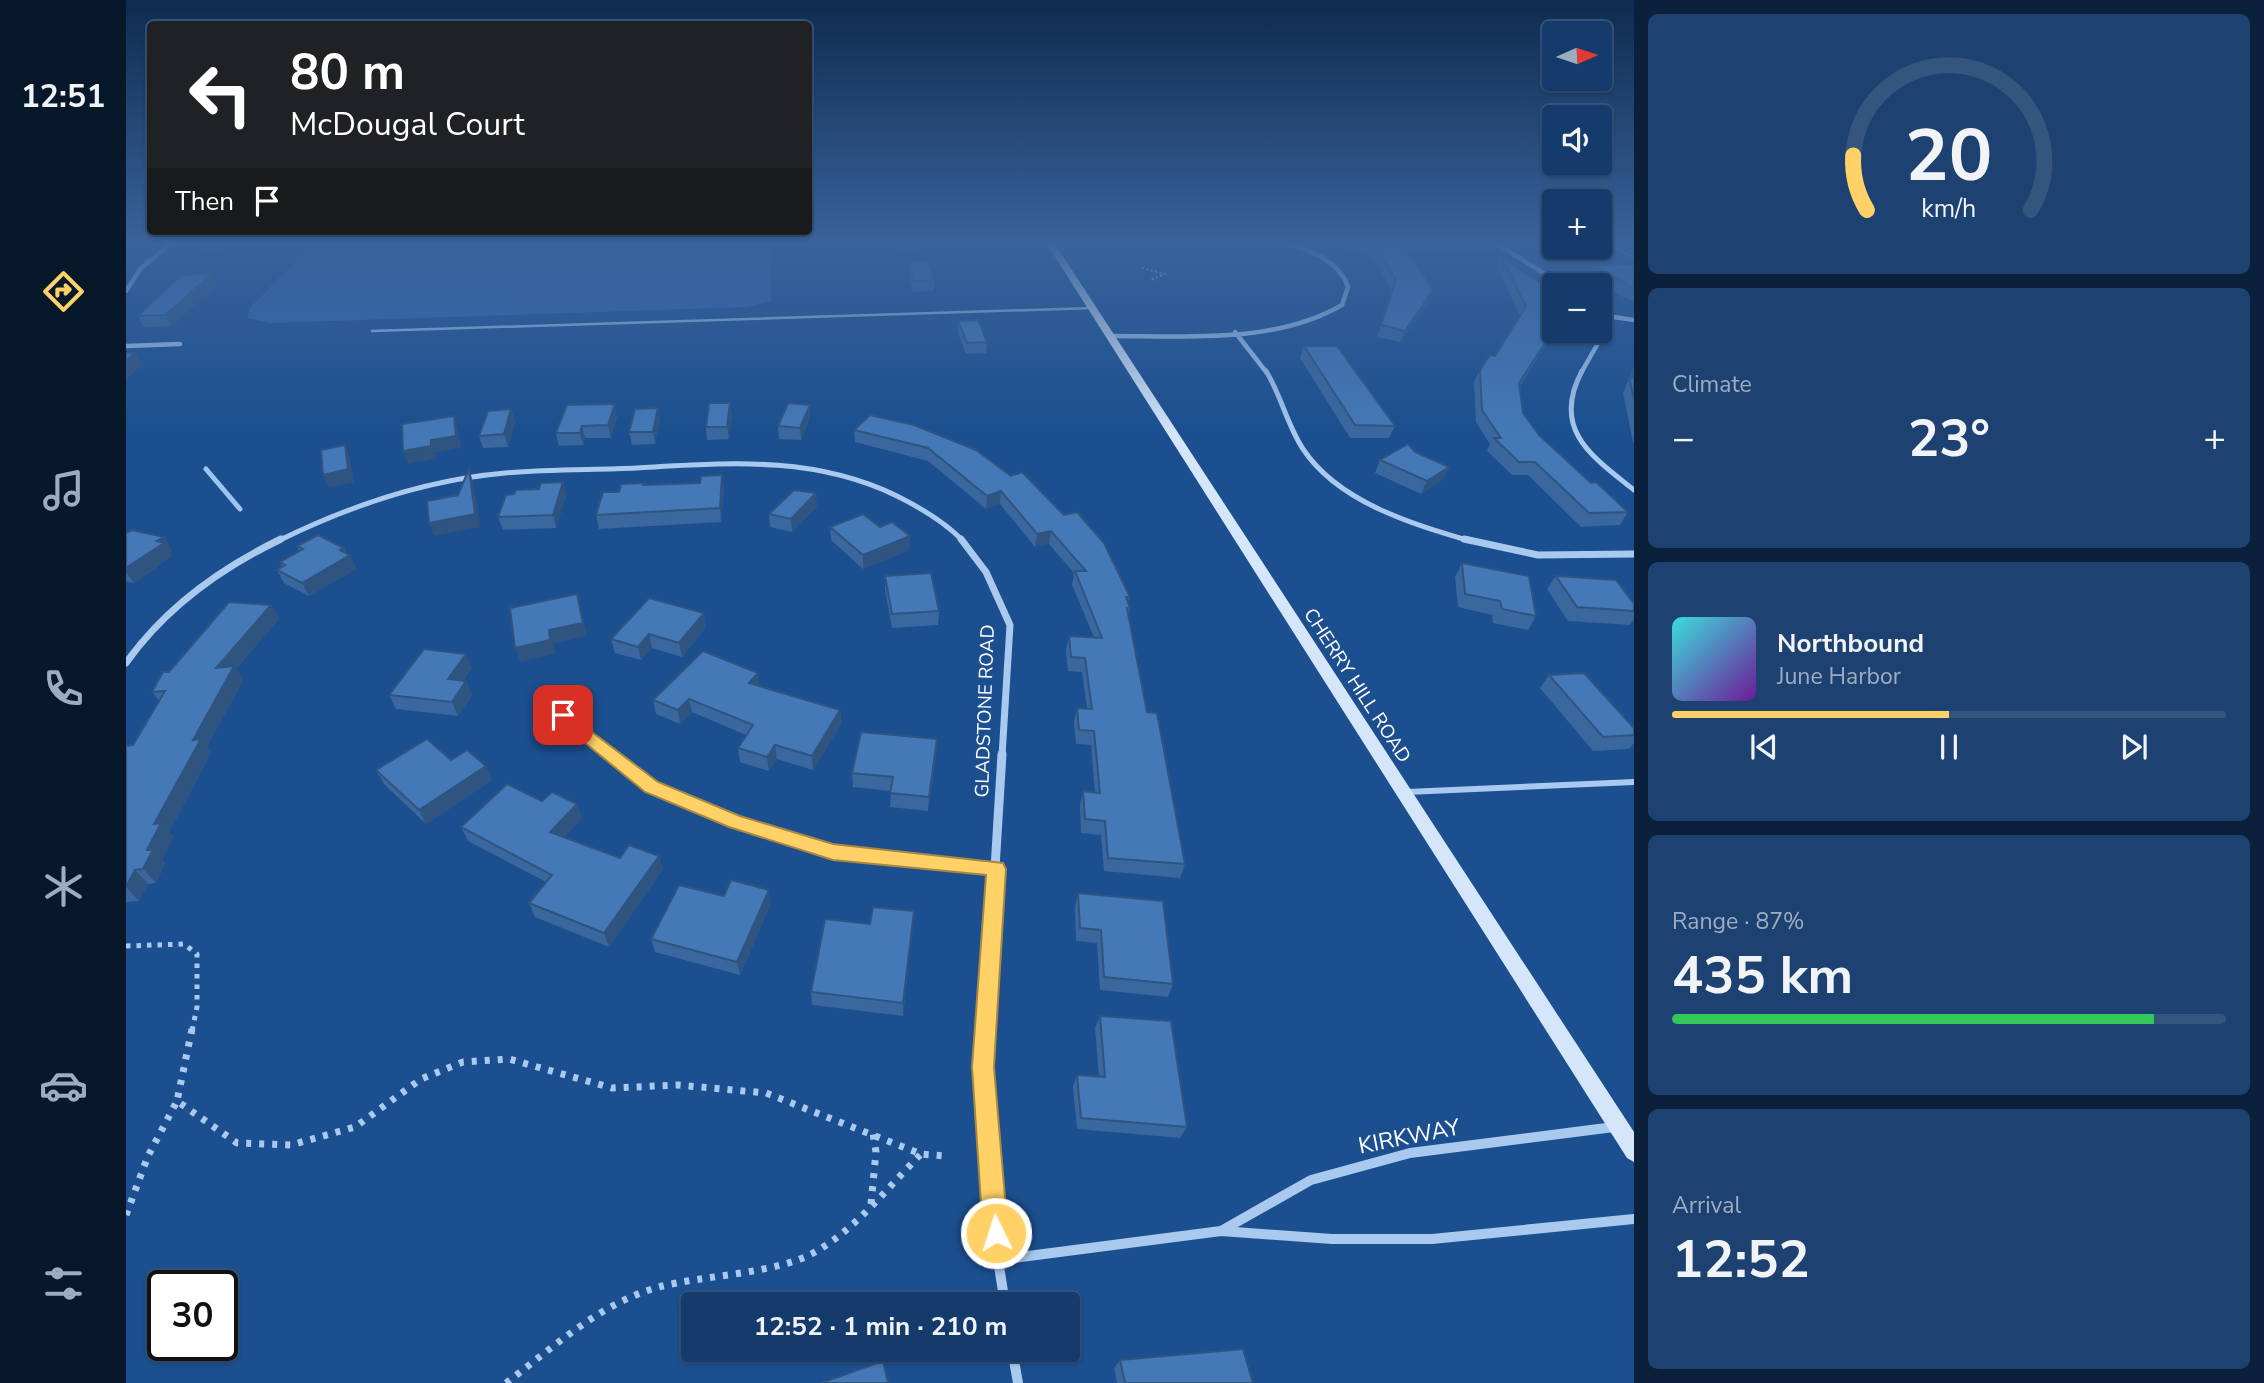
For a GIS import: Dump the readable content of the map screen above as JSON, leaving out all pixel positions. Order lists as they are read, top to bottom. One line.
{"streets":{"main road":["CHERRY HILL ROAD"],"street":["GLADSTONE ROAD","KIRKWAY"]},"crossings":[["CHERRY HILL ROAD","KIRKWAY"],["GLADSTONE ROAD","KIRKWAY"]],"north":"right","page":{"tabs":"12:51","map_buttons":["+","−"],"turn":["80 m","McDougal Court"],"then":"Then","tile":["Climate",["Range · 87%","435 km"],["Arrival","12:52"]],"heat":["−","23°","+"],"song":["Northbound","June Harbor"],"limit":"30","trip":"12:52 · 1 min · 210 m","gauge":["20","km/h"]}}
